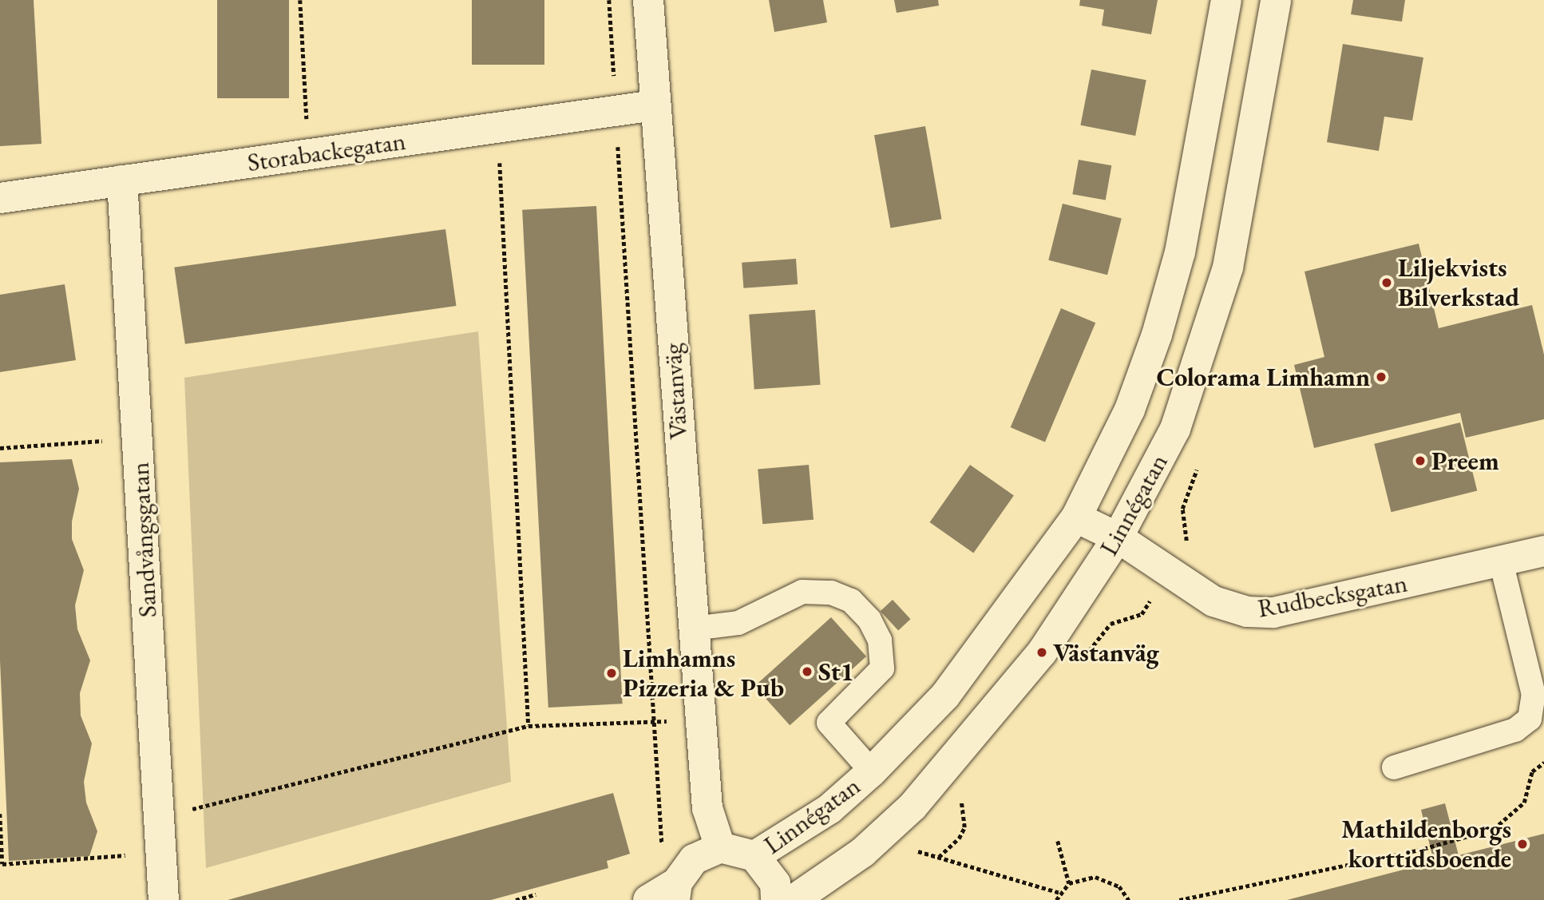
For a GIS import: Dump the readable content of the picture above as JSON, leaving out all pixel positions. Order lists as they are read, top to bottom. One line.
{"streets":{"street":["Storabackegatan","Västanväg","Linnégatan","Sandvångsgatan","Rudbecksgatan"]},"crossings":[["Storabackegatan","Västanväg"],["Storabackegatan","Sandvångsgatan"],["Linnégatan","Rudbecksgatan"]],"places":["Liljekvists Bilverkstad","Colorama Limhamn","Preem","Västanväg","St1","Limhamns Pizzeria & Pub","Mathildenborgs korttidsboende"]}
